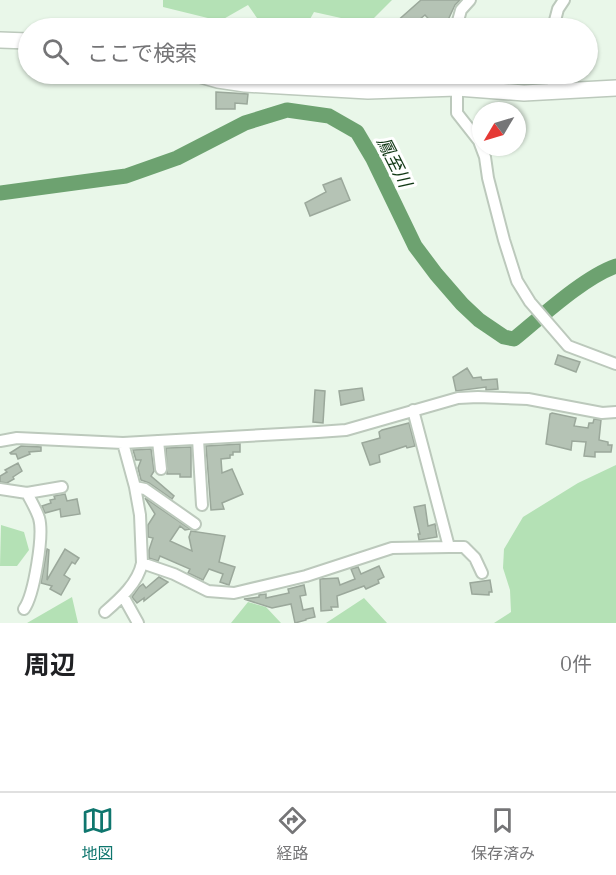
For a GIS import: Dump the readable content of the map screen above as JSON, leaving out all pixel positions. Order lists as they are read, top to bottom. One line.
{"water":["鳳至川"],"north":"bottom left","page":{"search":"ここで検索","heading":["周辺","0件"],"nav":["地図","経路","保存済み"]}}
